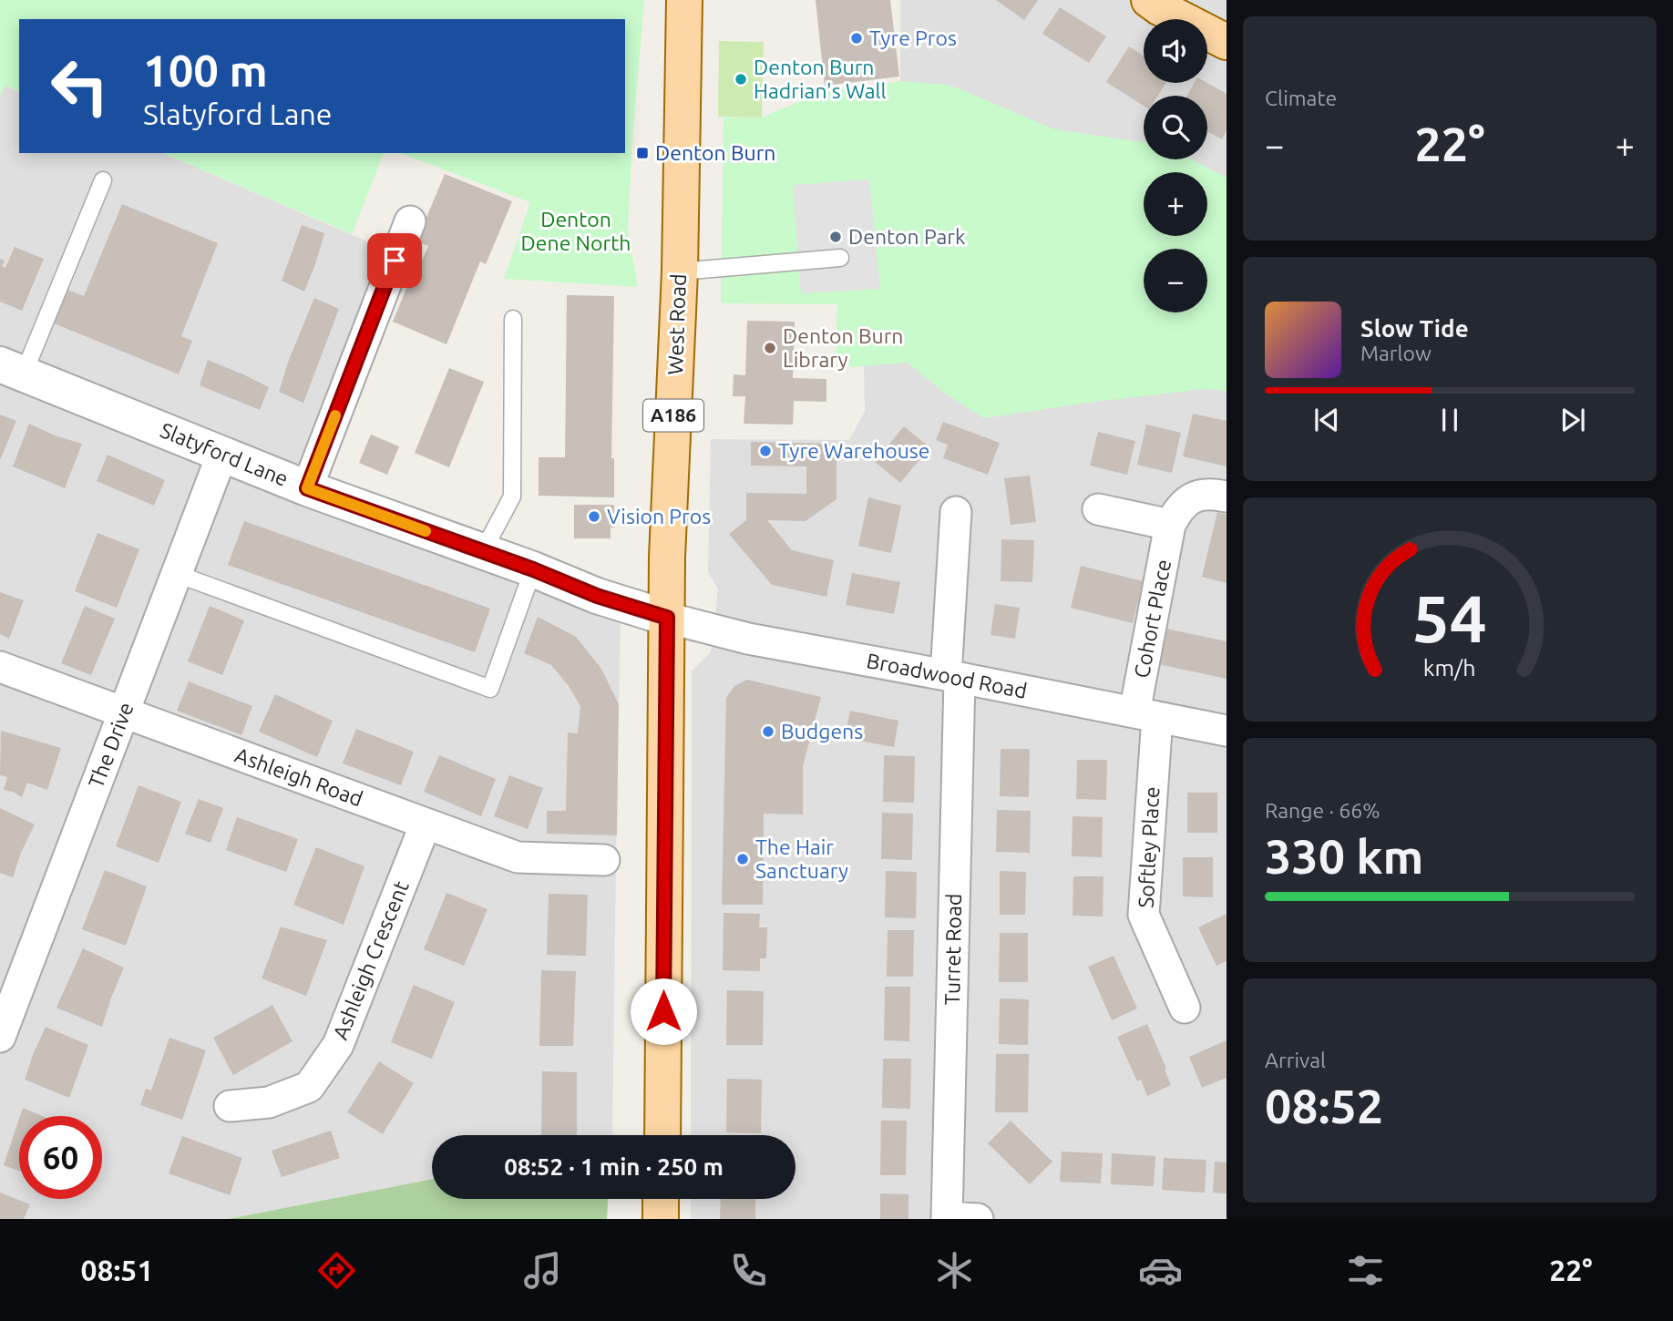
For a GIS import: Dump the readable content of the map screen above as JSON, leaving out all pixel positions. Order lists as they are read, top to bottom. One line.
{"streets":{"main road":["West Road","A186"],"street":["Slatyford Lane","Cohort Place","Broadwood Road","The Drive","Ashleigh Road","Softley Place","Turret Road","Ashleigh Crescent"]},"crossings":[["West Road","Slatyford Lane"],["West Road","Broadwood Road"],["Slatyford Lane","Broadwood Road"],["Slatyford Lane","The Drive"],["Cohort Place","Broadwood Road"],["Cohort Place","Softley Place"],["Broadwood Road","Softley Place"],["Broadwood Road","Turret Road"],["The Drive","Ashleigh Road"],["Ashleigh Road","Ashleigh Crescent"]],"parks":["Denton Dene North"],"places":{"other":["Tyre Pros","Denton Burn Hadrian's Wall","Denton Park","Denton Burn Library","Tyre Warehouse","Vision Pros","Budgens","The Hair Sanctuary"],"transit":["Denton Burn"]},"page":{"tile":["Climate",["Range · 66%","330 km"],["Arrival","08:52"]],"map_buttons":["+","−"],"turn":["100 m","Slatyford Lane"],"heat":["−","22°","+"],"song":["Slow Tide","Marlow"],"limit":"60","trip":"08:52 · 1 min · 250 m","tabs":["08:51","22°"],"gauge":["54","km/h"]}}
